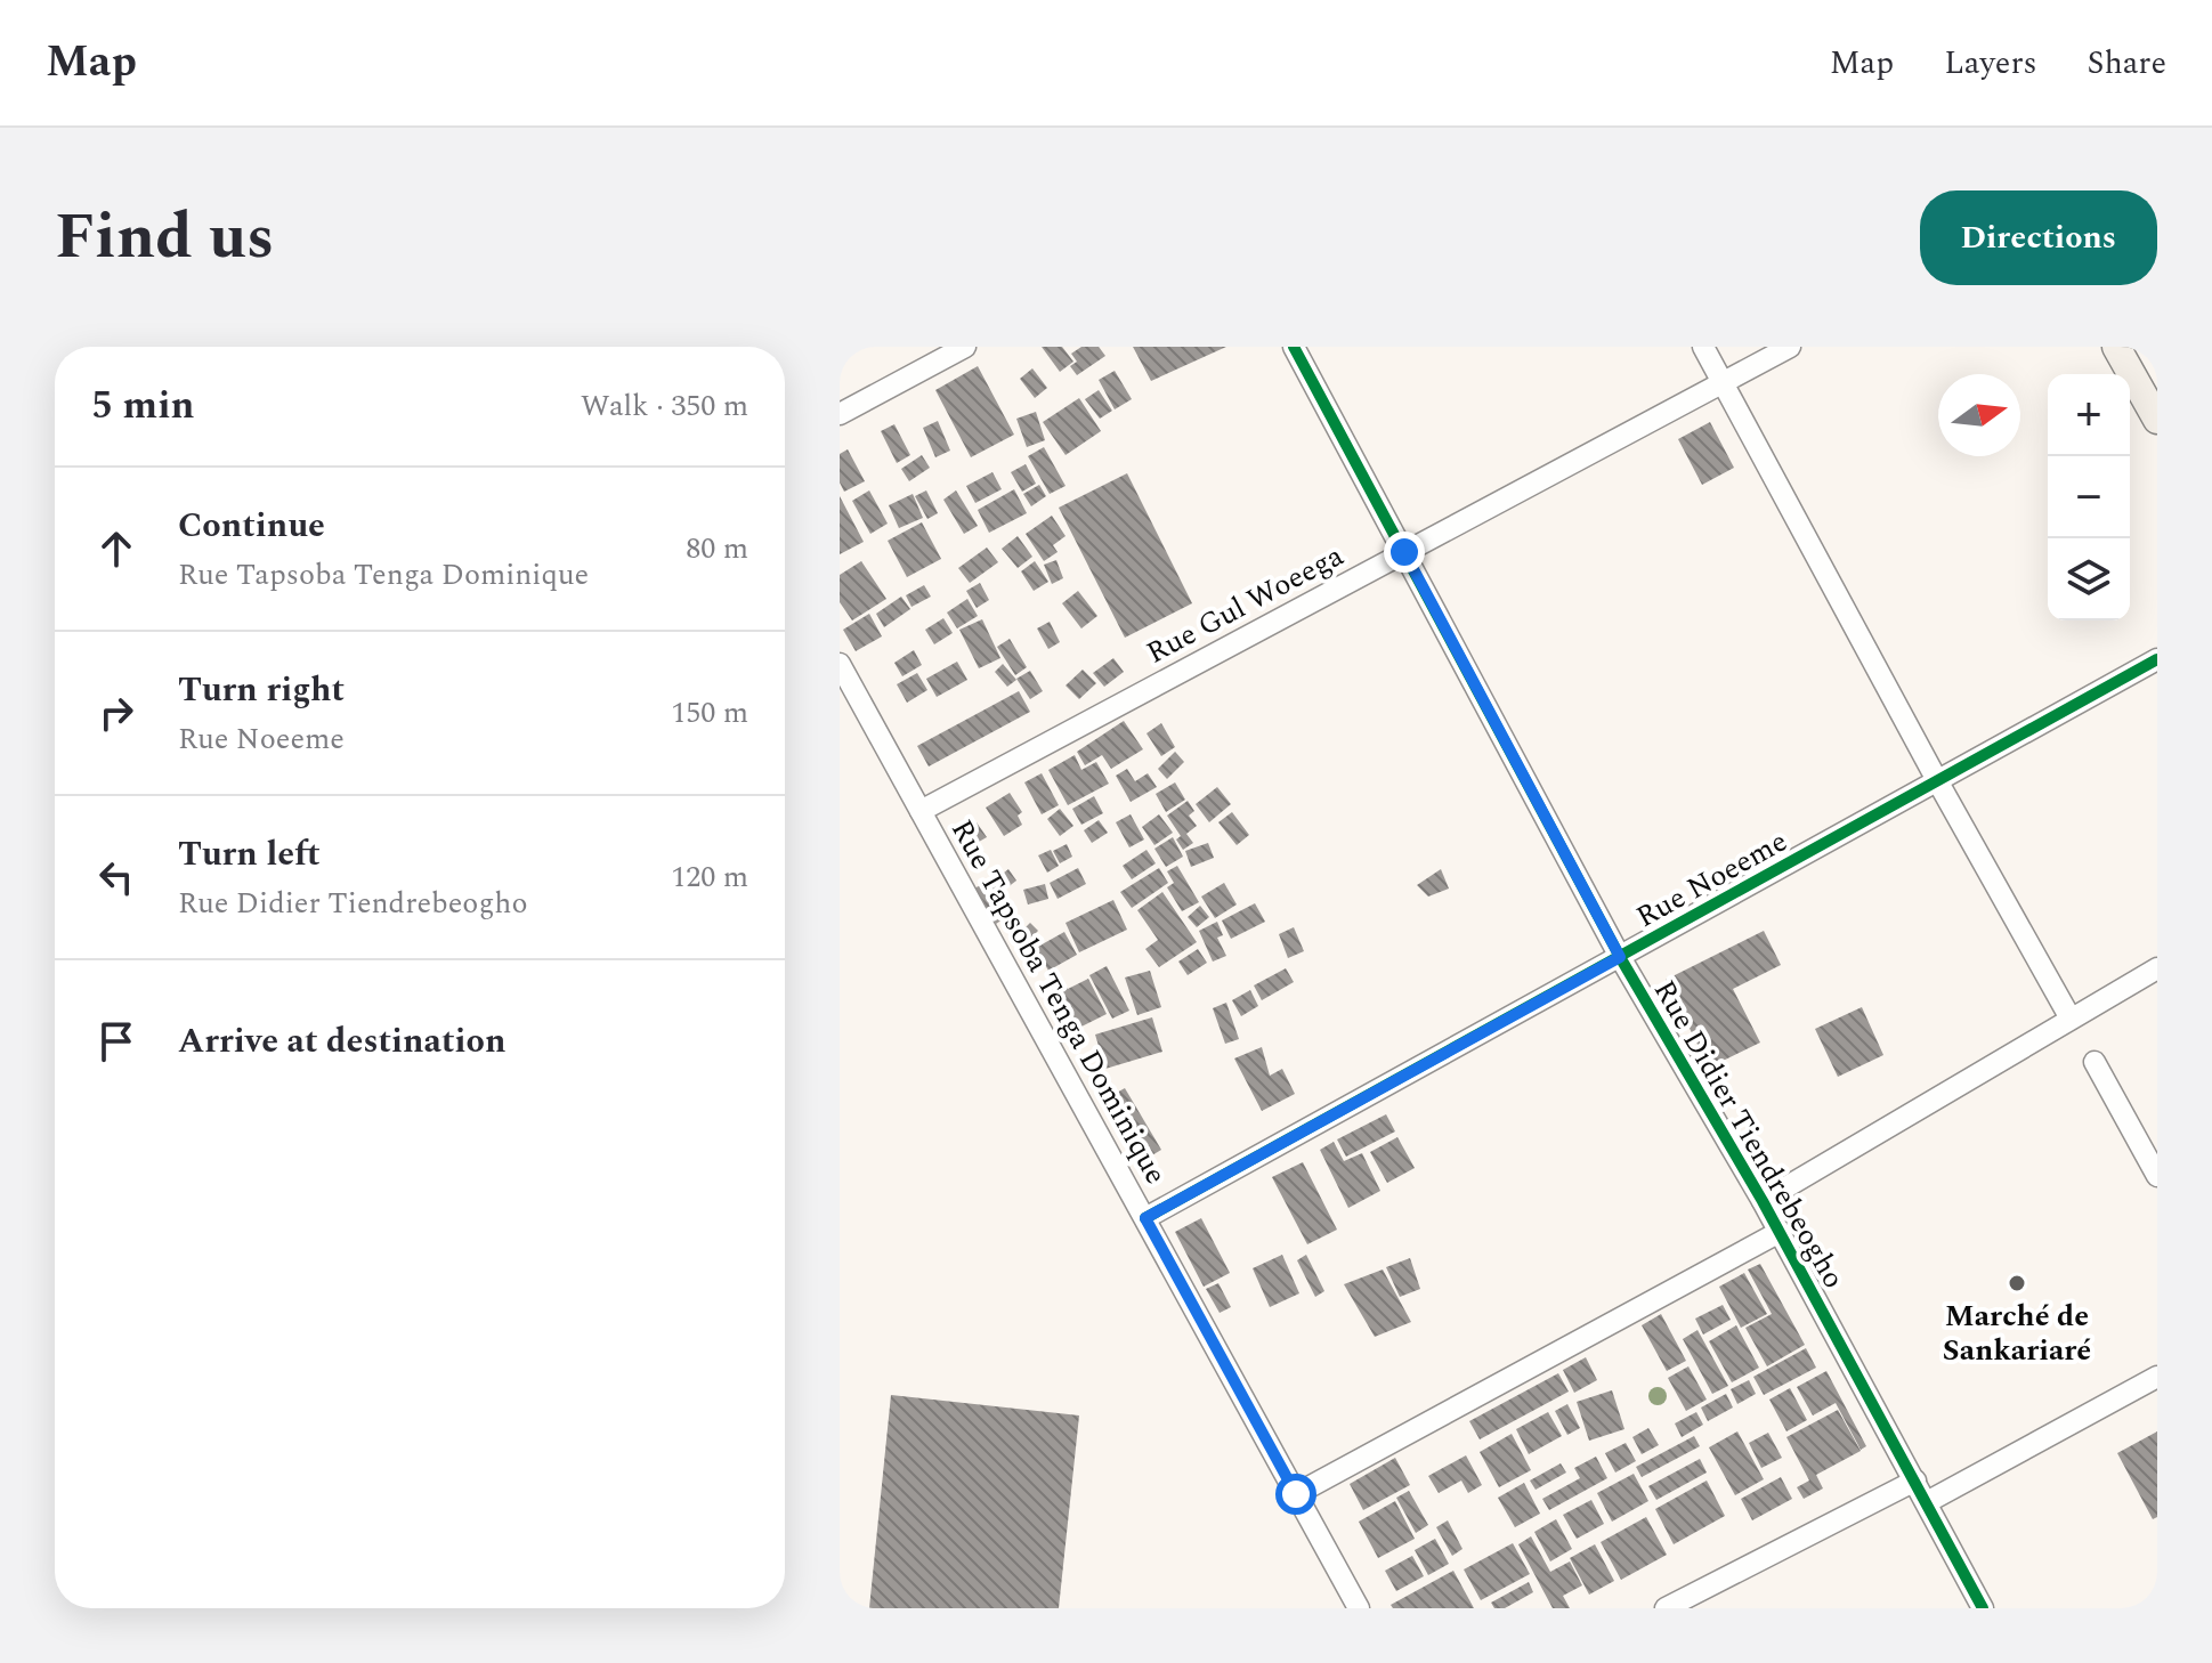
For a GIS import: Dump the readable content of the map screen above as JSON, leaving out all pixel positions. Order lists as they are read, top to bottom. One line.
{"streets":{"street":["Rue Gul Woeega","Rue Noeeme","Rue Tapsoba Tenga Dominique","Rue Didier Tiendrebeogho"]},"crossings":[["Rue Gul Woeega","Rue Tapsoba Tenga Dominique"],["Rue Gul Woeega","Rue Didier Tiendrebeogho"],["Rue Noeeme","Rue Tapsoba Tenga Dominique"],["Rue Noeeme","Rue Didier Tiendrebeogho"]],"places":["Marché de Sankariaré"],"north":"right","page":{"header":"Map","nav":["Map","Layers","Share"],"title":"Find us","buttons":"Directions","heading":["5 min","Walk · 350 m"],"map_buttons":["+","−"],"list":[["Continue","Rue Tapsoba Tenga Dominique","80 m"],["Turn right","Rue Noeeme","150 m"],["Turn left","Rue Didier Tiendrebeogho","120 m"],"Arrive at destination"]}}
